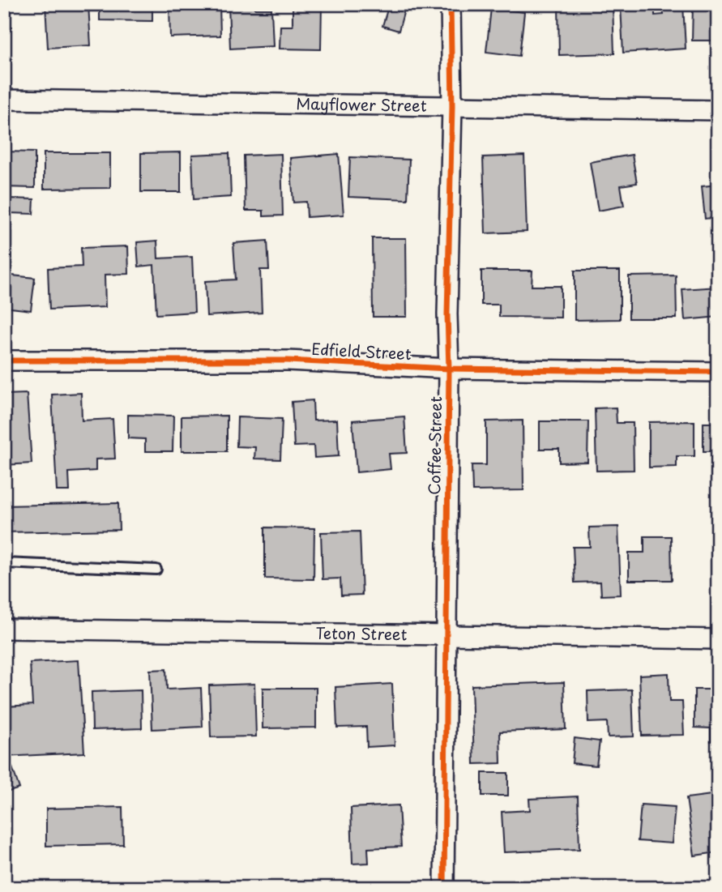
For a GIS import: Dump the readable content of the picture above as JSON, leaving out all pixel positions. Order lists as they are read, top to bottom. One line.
{"streets":{"street":["Mayflower Street","Edfield Street","Coffee Street","Teton Street"]},"crossings":[["Mayflower Street","Coffee Street"],["Edfield Street","Coffee Street"],["Coffee Street","Teton Street"]]}
